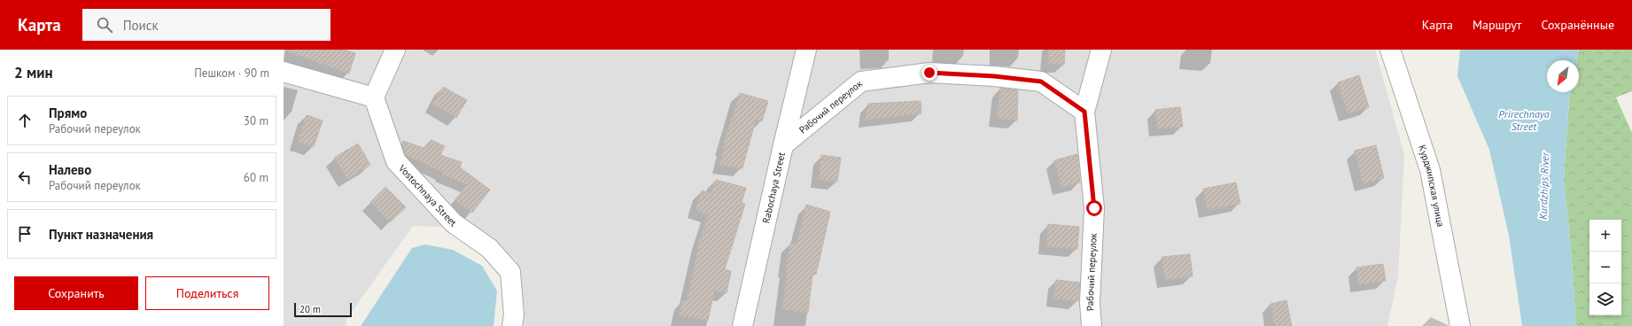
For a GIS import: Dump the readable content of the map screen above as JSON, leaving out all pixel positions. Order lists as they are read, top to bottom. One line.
{"streets":{"street":["Рабочий переулок","Курджипская улица","Rabochaya Street","Vostochnaya Street"]},"crossings":[["Рабочий переулок","Rabochaya Street"]],"water":["Prirechnaya Street","Kurdzhips River"],"scale_bar":"20 m","north":"bottom left","page":{"header":"Карта","search":"Поиск","nav":["Карта","Маршрут","Сохранённые"],"heading":["2 мин","Пешком · 90 m"],"list":[["Прямо","Рабочий переулок","30 m"],["Налево","Рабочий переулок","60 m"],"Пункт назначения"],"map_buttons":["+","−"],"buttons":["Сохранить","Поделиться"],"scale":"20 m"}}
